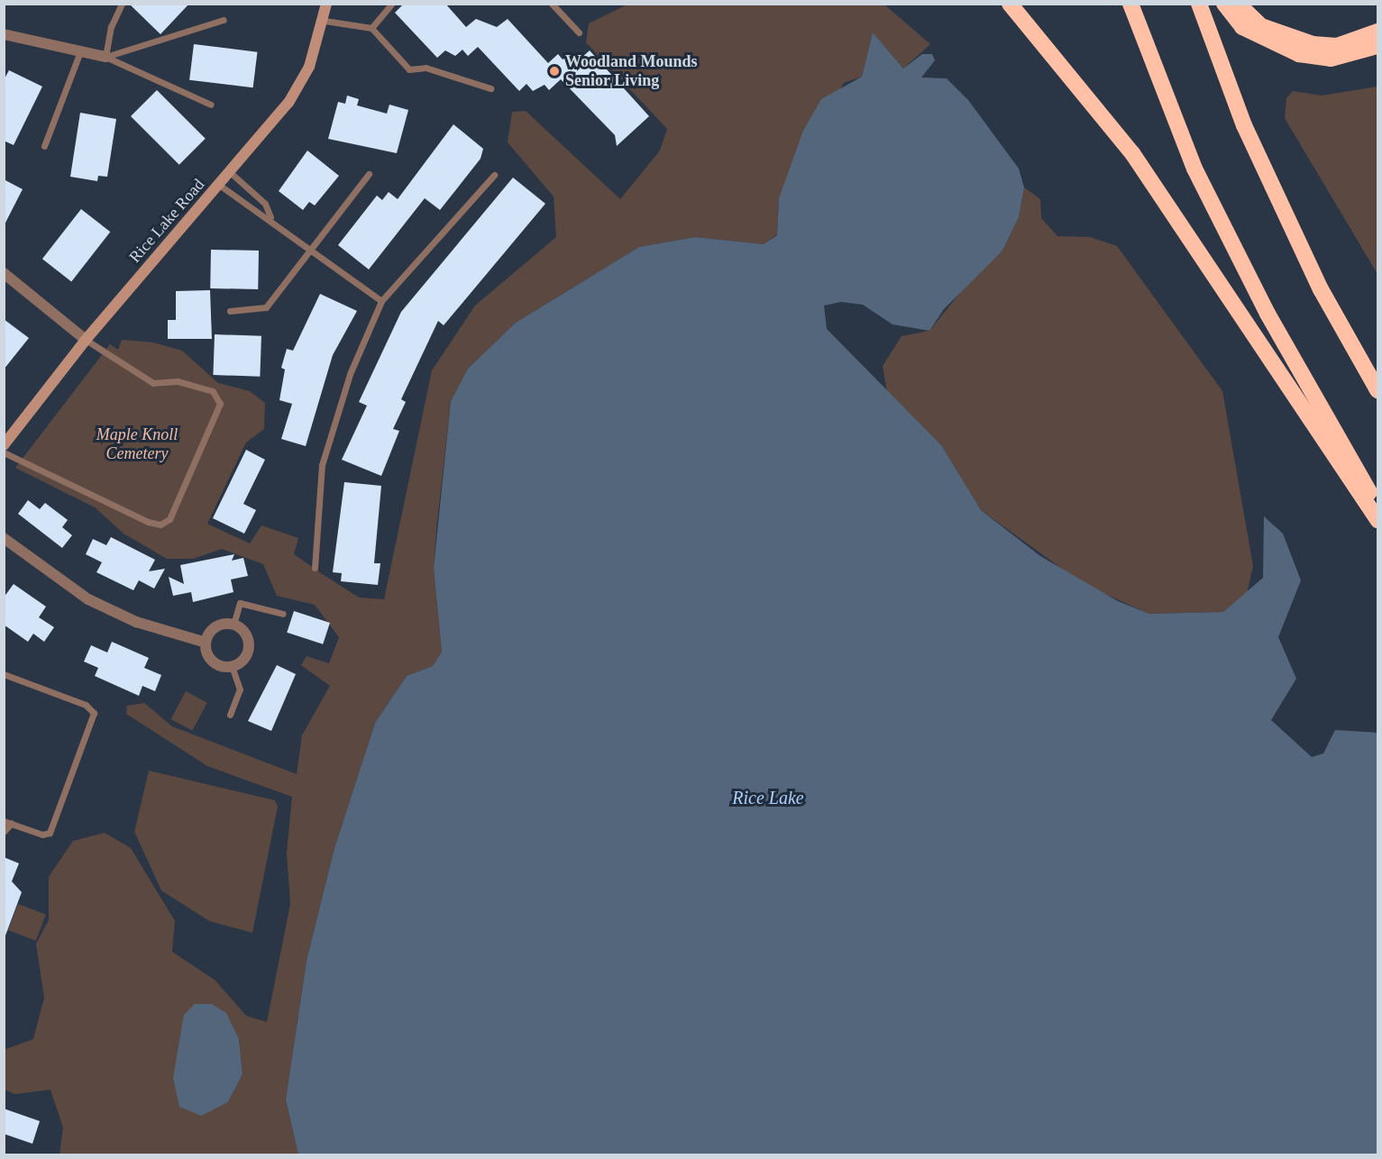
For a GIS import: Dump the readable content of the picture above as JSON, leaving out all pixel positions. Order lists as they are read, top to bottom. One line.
{"streets":{"street":["Rice Lake Road"]},"water":["Rice Lake"],"parks":["Maple Knoll Cemetery"],"places":["Woodland Mounds Senior Living"]}
